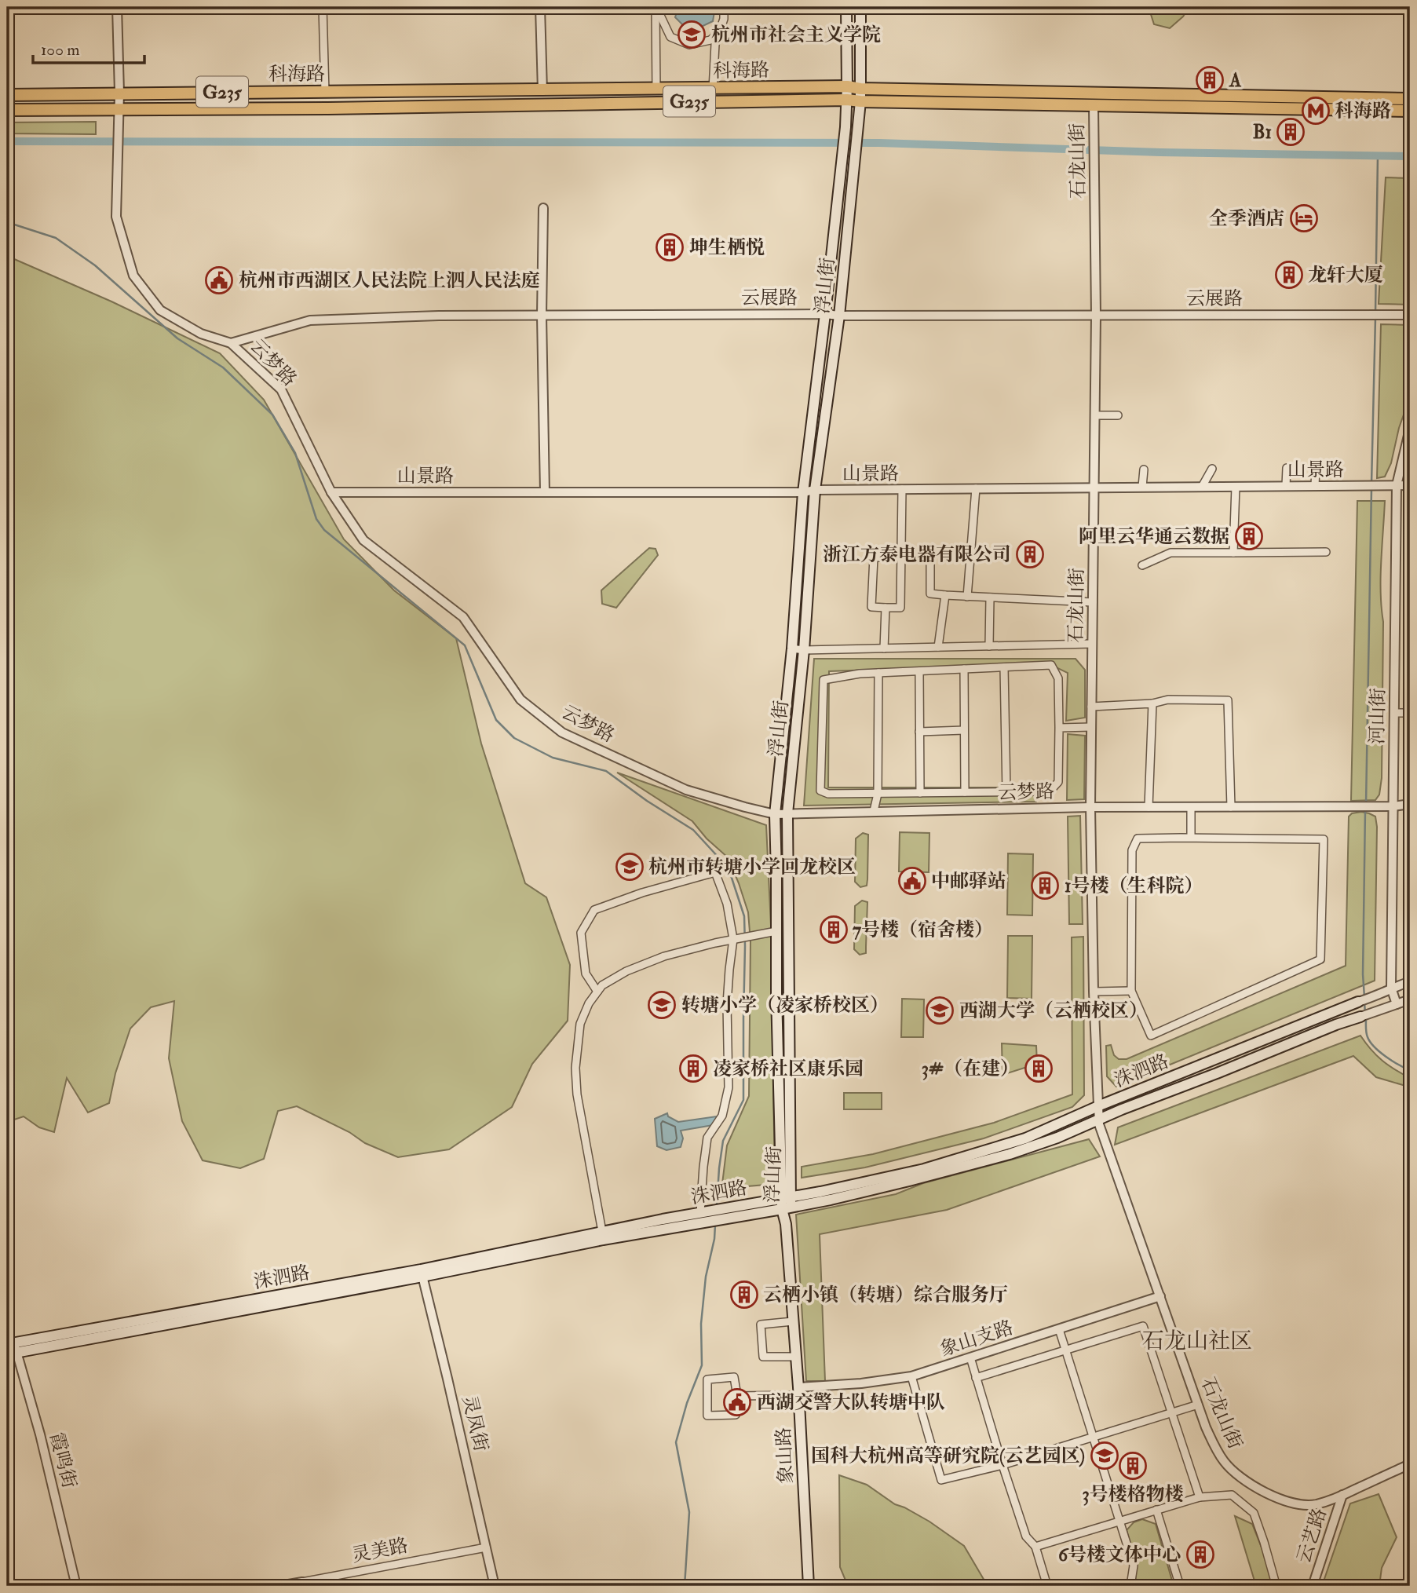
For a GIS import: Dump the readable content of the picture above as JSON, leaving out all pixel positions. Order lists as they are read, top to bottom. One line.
{"streets":{"highway":["科海路","G235"],"main road":["浮山街","洙泗路","象山路"],"street":["石龙山街","云展路","云梦路","山景路","河山街","象山支路","灵凤街","霞鸣街","云艺路","灵美路"]},"crossings":[["科海路","石龙山街"],["科海路","浮山街"],["科海路","云梦路"],["石龙山街","云展路"],["石龙山街","云梦路"],["石龙山街","山景路"],["石龙山街","洙泗路"],["石龙山街","象山支路"],["石龙山街","云艺路"],["浮山街","云展路"],["浮山街","云梦路"],["浮山街","山景路"],["浮山街","洙泗路"],["浮山街","象山路"],["云展路","云梦路"],["云梦路","山景路"],["云梦路","河山街"],["山景路","河山街"],["河山街","洙泗路"],["洙泗路","灵凤街"],["洙泗路","霞鸣街"],["象山支路","象山路"],["灵凤街","灵美路"]],"districts":["石龙山社区"],"places":{"school or university":["杭州市社会主义学院","杭州市转塘小学回龙校区","转塘小学（凌家桥校区）","西湖大学（云栖校区）","国科大杭州高等研究院(云艺园区)"],"building":["A","B1","坤生栖悦","龙轩大厦","阿里云华通云数据","浙江方泰电器有限公司","1号楼（生科院）","7号楼（宿舍楼）","凌家桥社区康乐园","3#（在建）","云栖小镇（转塘）综合服务厅","3号楼格物楼","6号楼文体中心"],"metro station":["科海路"],"hotel":["全季酒店"],"public building":["杭州市西湖区人民法院上泗人民法庭","中邮驿站","西湖交警大队转塘中队"]},"scale_bar":"100 m"}
